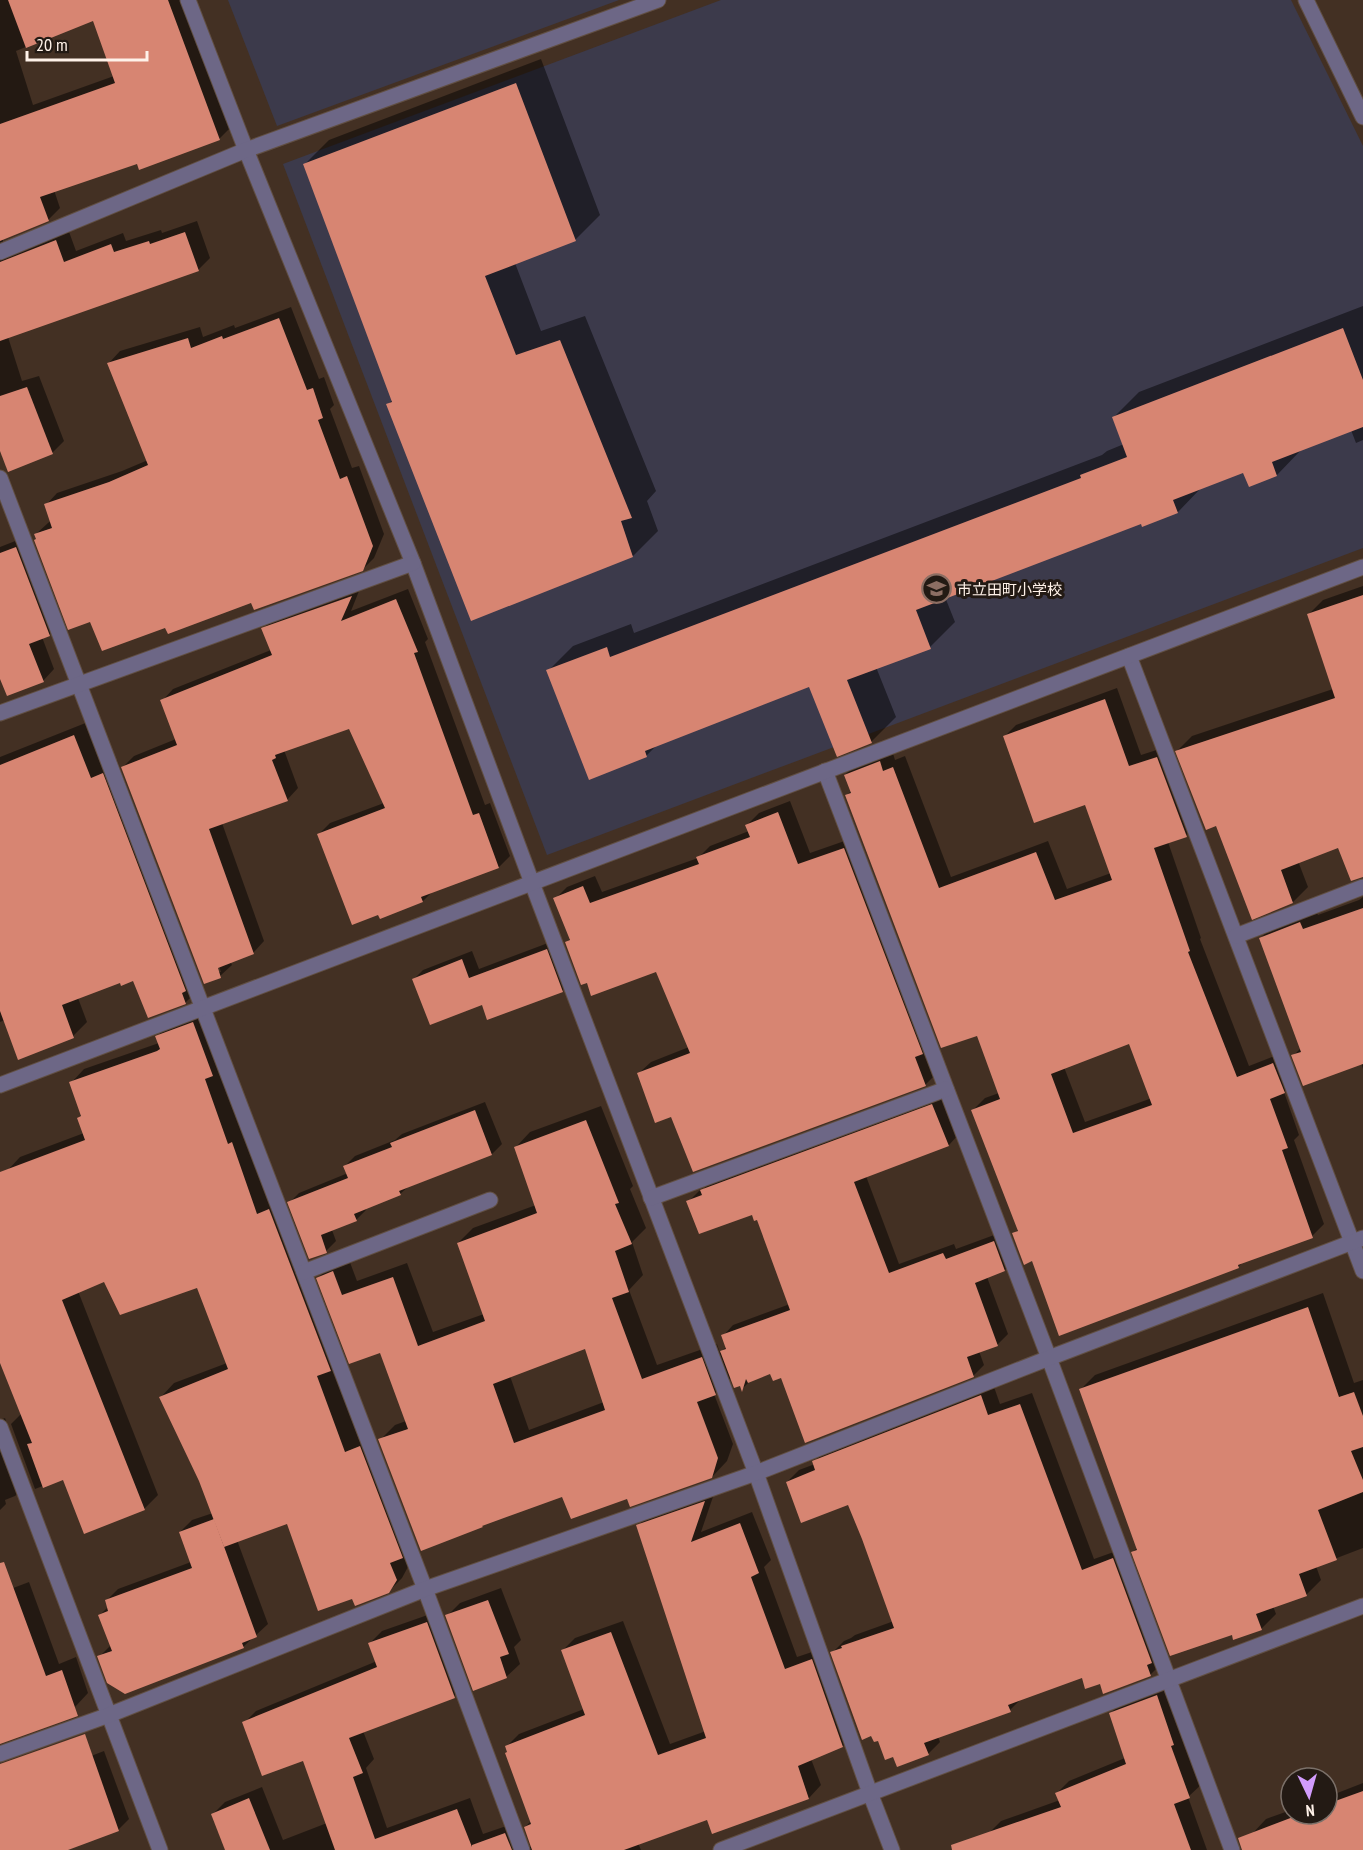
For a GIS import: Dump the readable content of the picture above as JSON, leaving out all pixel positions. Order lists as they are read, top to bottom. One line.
{"places":{"school or university":["市立田町小学校"]},"scale_bar":"20 m","north":"bottom"}
